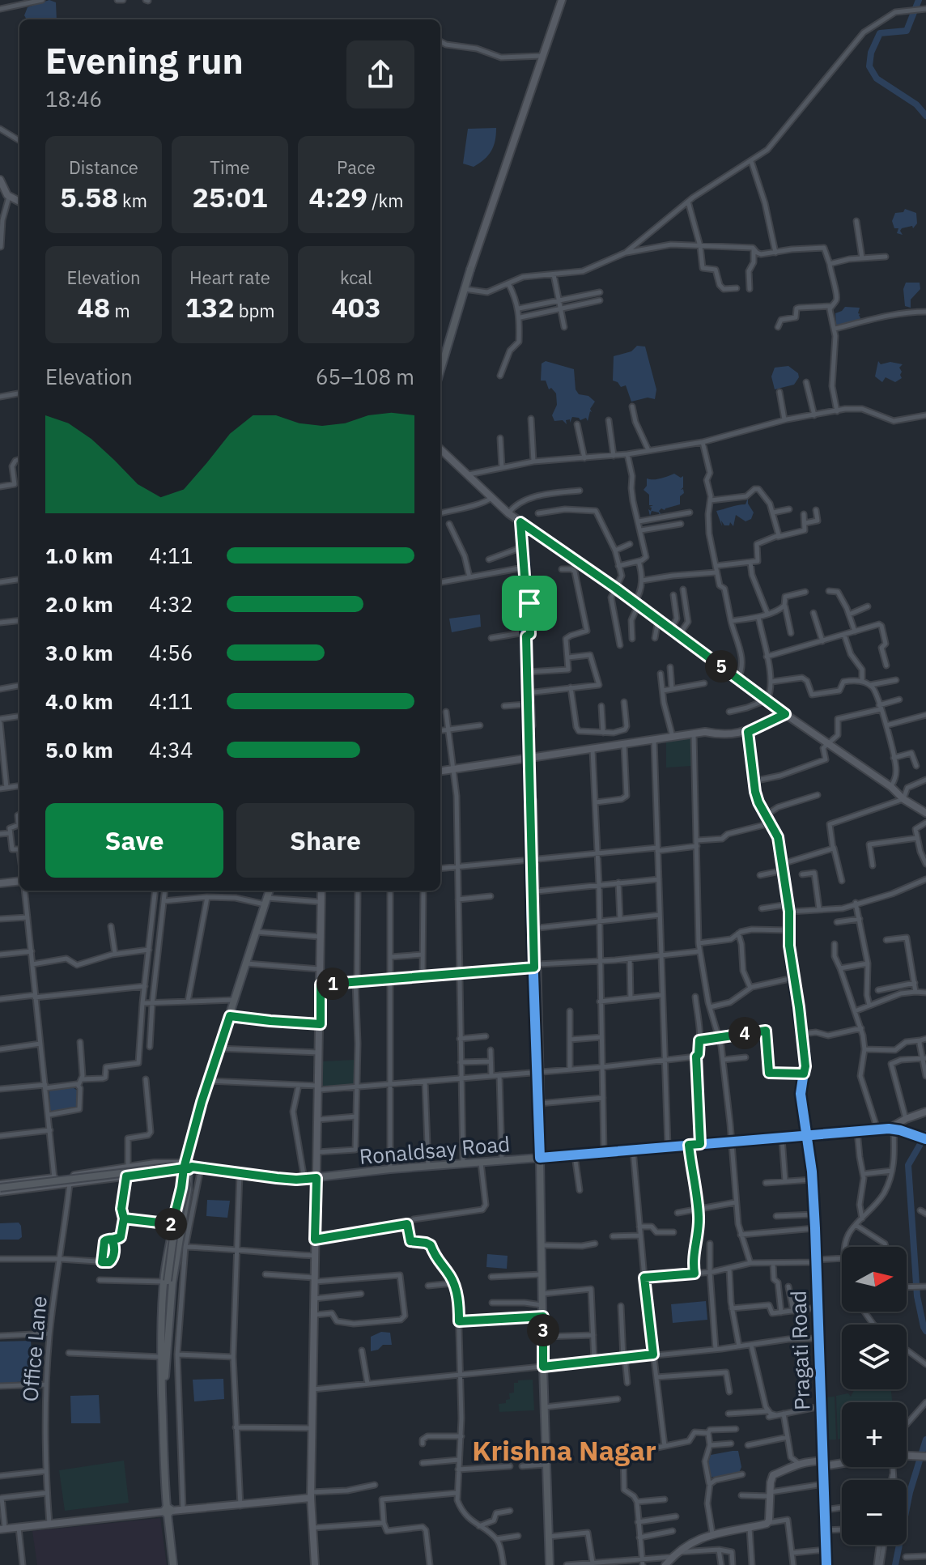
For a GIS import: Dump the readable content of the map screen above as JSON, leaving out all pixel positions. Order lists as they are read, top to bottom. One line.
{"streets":{"main road":["Ronaldsay Road"],"street":["Office Lane","Pragati Road"]},"crossings":[["Ronaldsay Road","Pragati Road"]],"districts":["Krishna Nagar"],"north":"right","page":{"heading":["Evening run","18:46"],"stats":[["Distance","5.58 km"],["Time","25:01"],["Pace","4:29 /km"],["Elevation","48 m"],["Heart rate","132 bpm"],["kcal","403"]],"chart":["Elevation","65–108 m"],"list":[{"name":"1.0 km","note":"4:11"},{"name":"2.0 km","note":"4:32"},{"name":"3.0 km","note":"4:56"},{"name":"4.0 km","note":"4:11"},{"name":"5.0 km","note":"4:34"}],"pins":["5","1","4","2","3"],"buttons":["Save","Share"],"map_buttons":["+","−"]}}
